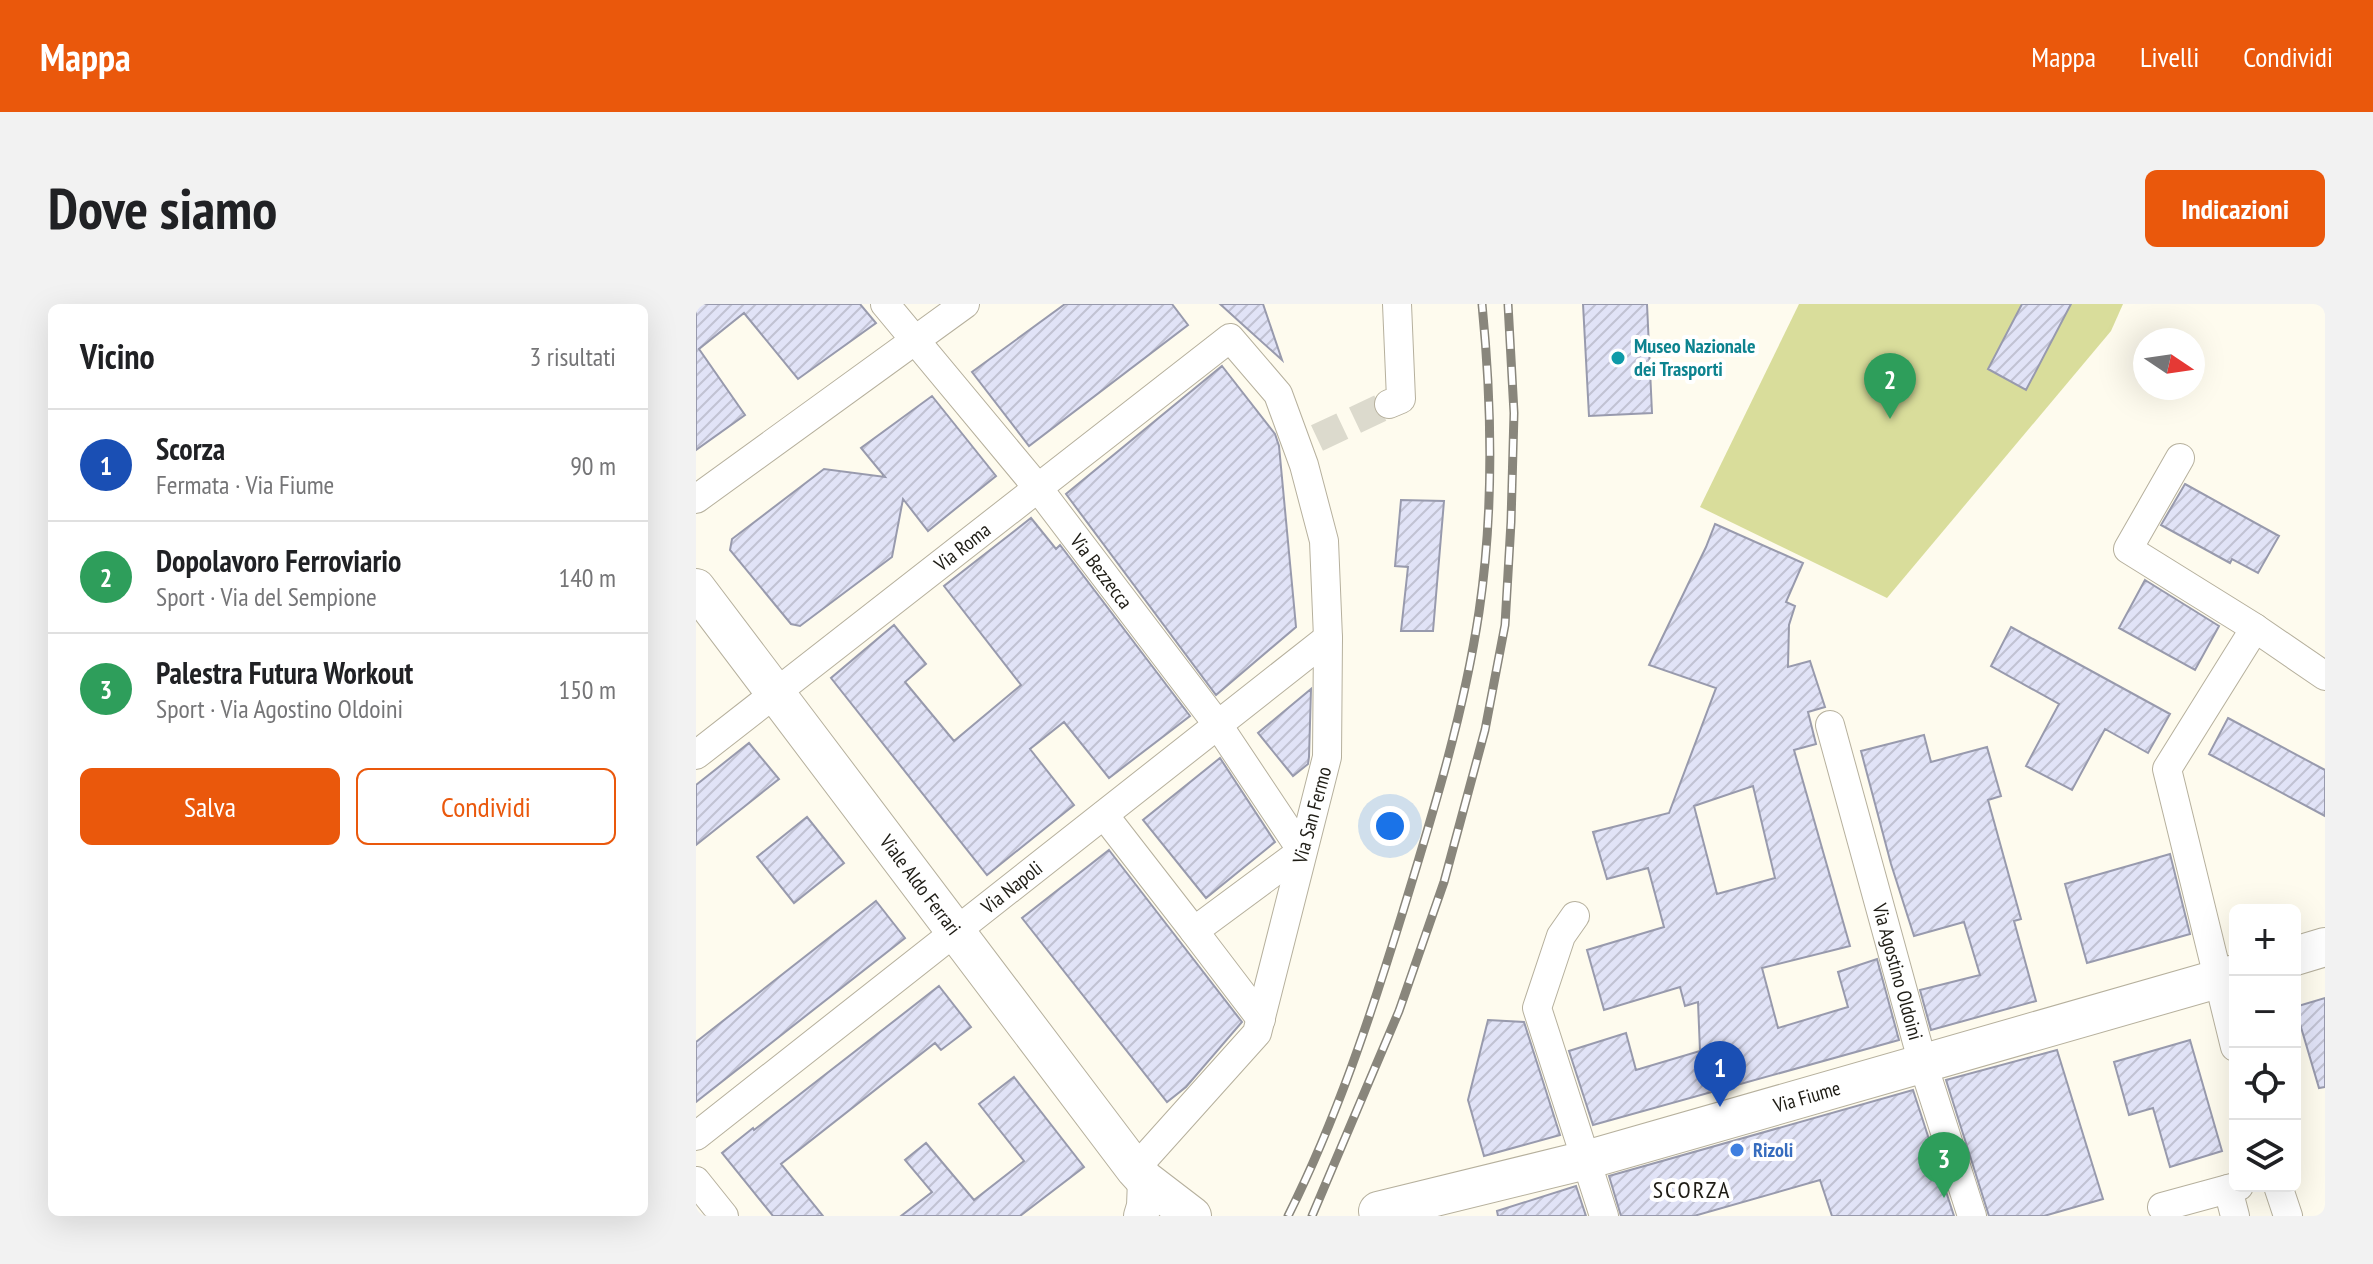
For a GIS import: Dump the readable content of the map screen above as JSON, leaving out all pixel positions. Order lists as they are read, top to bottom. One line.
{"streets":{"main road":["Viale Aldo Ferrari","Via Fiume"],"street":["Via Roma","Via Bezzecca","Via San Fermo","Via Napoli","Via Agostino Oldoini"]},"crossings":[["Via Roma","Via Bezzecca"],["Via Roma","Via San Fermo"],["Via Roma","Viale Aldo Ferrari"],["Via Bezzecca","Via San Fermo"],["Via Bezzecca","Via Napoli"],["Via San Fermo","Viale Aldo Ferrari"],["Via San Fermo","Via Napoli"],["Viale Aldo Ferrari","Via Napoli"],["Via Agostino Oldoini","Via Fiume"]],"districts":["SCORZA"],"places":["Museo Nazionale dei Trasporti","Rizoli"],"north":"right","page":{"header":"Mappa","nav":["Mappa","Livelli","Condividi"],"buttons":["Indicazioni",["Salva","Condividi"]],"title":"Dove siamo","heading":["Vicino","3 risultati"],"pins":["2","1","3"],"list":[{"mark":"1","name":"Scorza","note":"Fermata · Via Fiume","value":"90 m"},{"mark":"2","name":"Dopolavoro Ferroviario","note":"Sport · Via del Sempione","value":"140 m"},{"mark":"3","name":"Palestra Futura Workout","note":"Sport · Via Agostino Oldoini","value":"150 m"}],"map_buttons":["+","−"]}}
